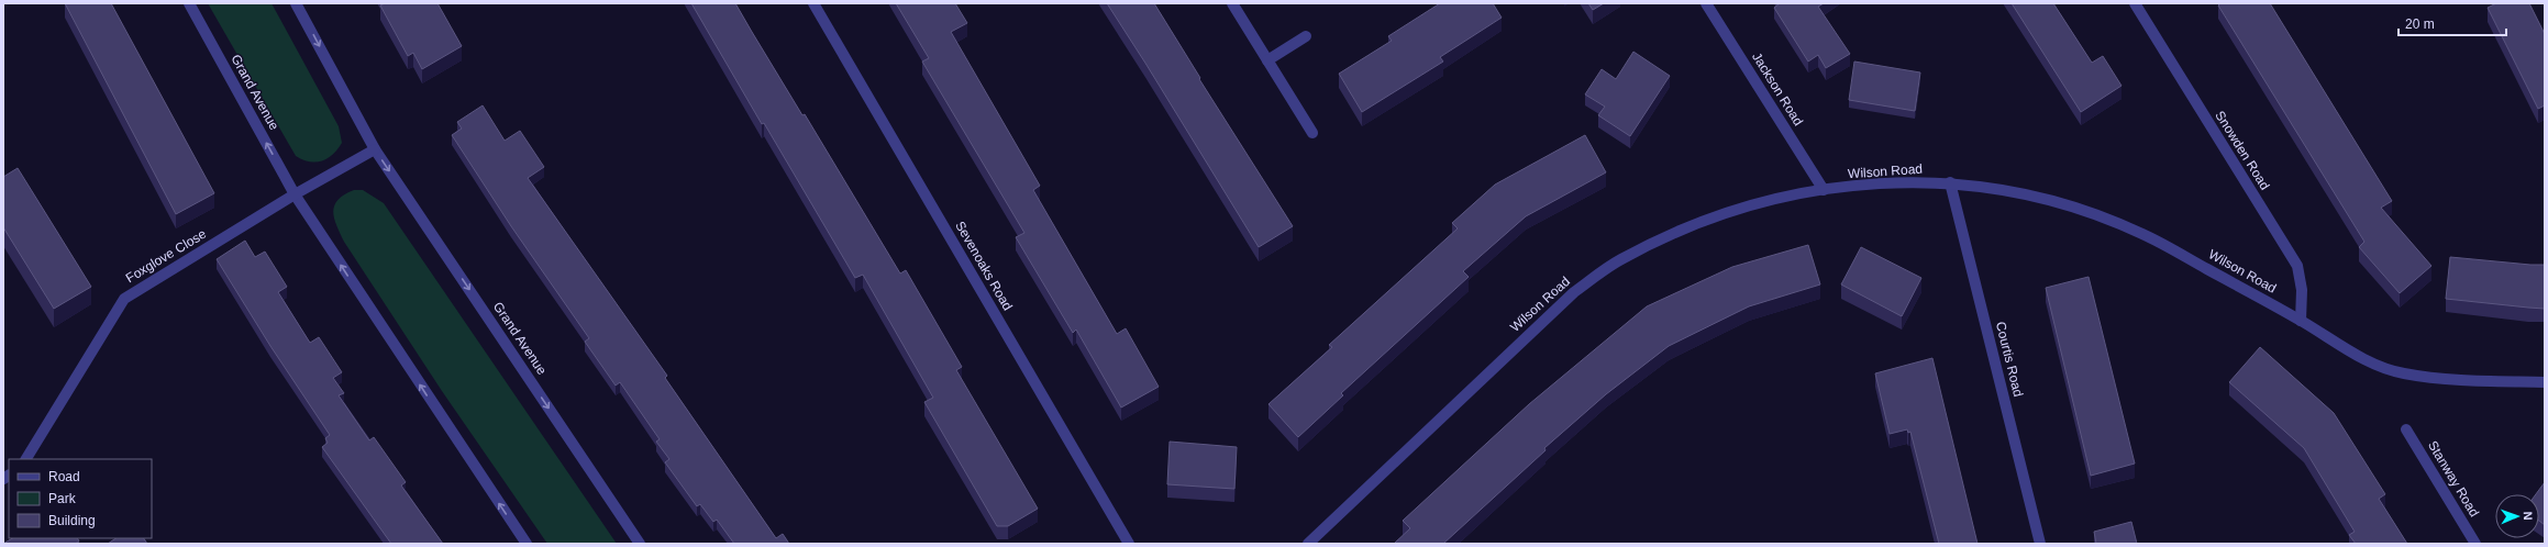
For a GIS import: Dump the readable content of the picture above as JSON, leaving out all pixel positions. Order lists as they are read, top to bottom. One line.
{"streets":{"street":["Jackson Road","Grand Avenue","Snowden Road","Wilson Road","Foxglove Close","Sevenoaks Road","Courtis Road","Stanway Road"]},"crossings":[["Jackson Road","Wilson Road"],["Grand Avenue","Foxglove Close"],["Snowden Road","Wilson Road"],["Wilson Road","Courtis Road"]],"legend":["Road","Park","Building"],"scale_bar":"20 m","north":"right"}
